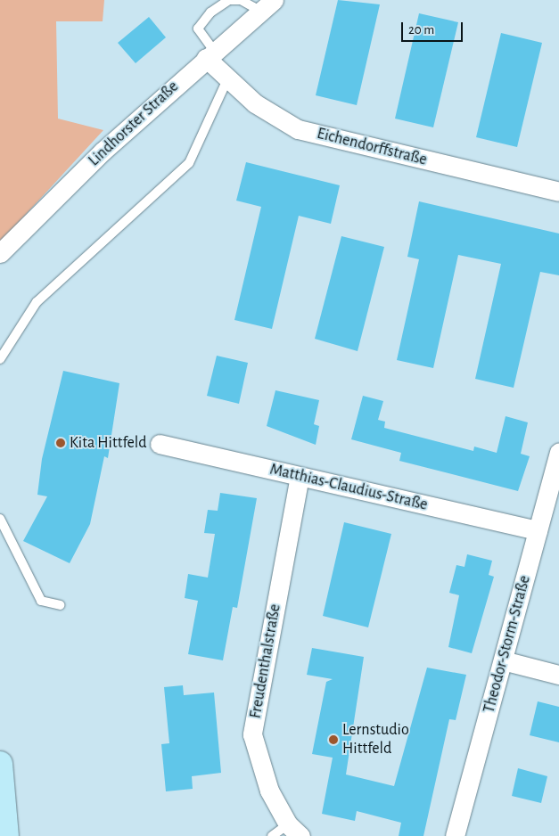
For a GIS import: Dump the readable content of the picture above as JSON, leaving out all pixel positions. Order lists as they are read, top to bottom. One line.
{"streets":{"street":["Lindhorster Straße","Eichendorffstraße","Matthias-Claudius-Straße","Theodor-Storm-Straße","Freudenthalstraße"]},"crossings":[["Lindhorster Straße","Eichendorffstraße"],["Matthias-Claudius-Straße","Theodor-Storm-Straße"],["Matthias-Claudius-Straße","Freudenthalstraße"]],"places":["Kita Hittfeld","Lernstudio Hittfeld"],"scale_bar":"20 m"}
